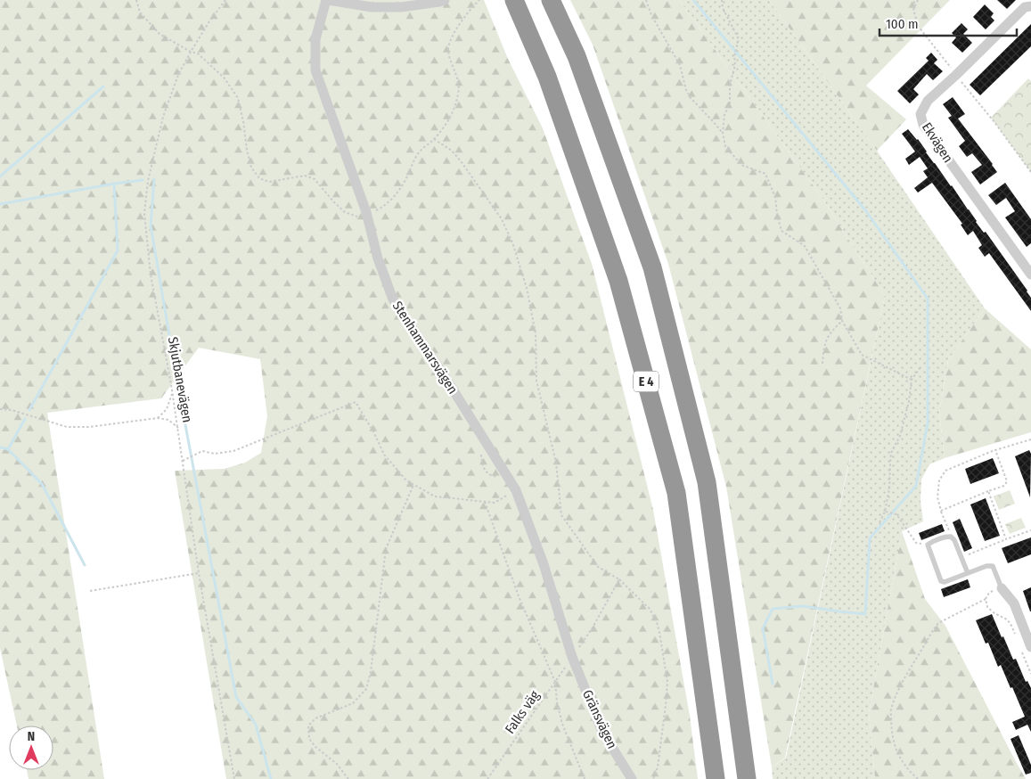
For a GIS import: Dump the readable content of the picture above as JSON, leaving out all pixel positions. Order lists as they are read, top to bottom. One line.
{"streets":{"highway":["E 4"],"street":["Ekvägen","Stenhammarsvägen","Gränsvägen"],"path":["Skjutbanevägen","Falks väg"]},"crossings":[["Stenhammarsvägen","Falks väg"],["Stenhammarsvägen","Gränsvägen"],["Falks väg","Gränsvägen"]],"scale_bar":"100 m","north":"top"}
